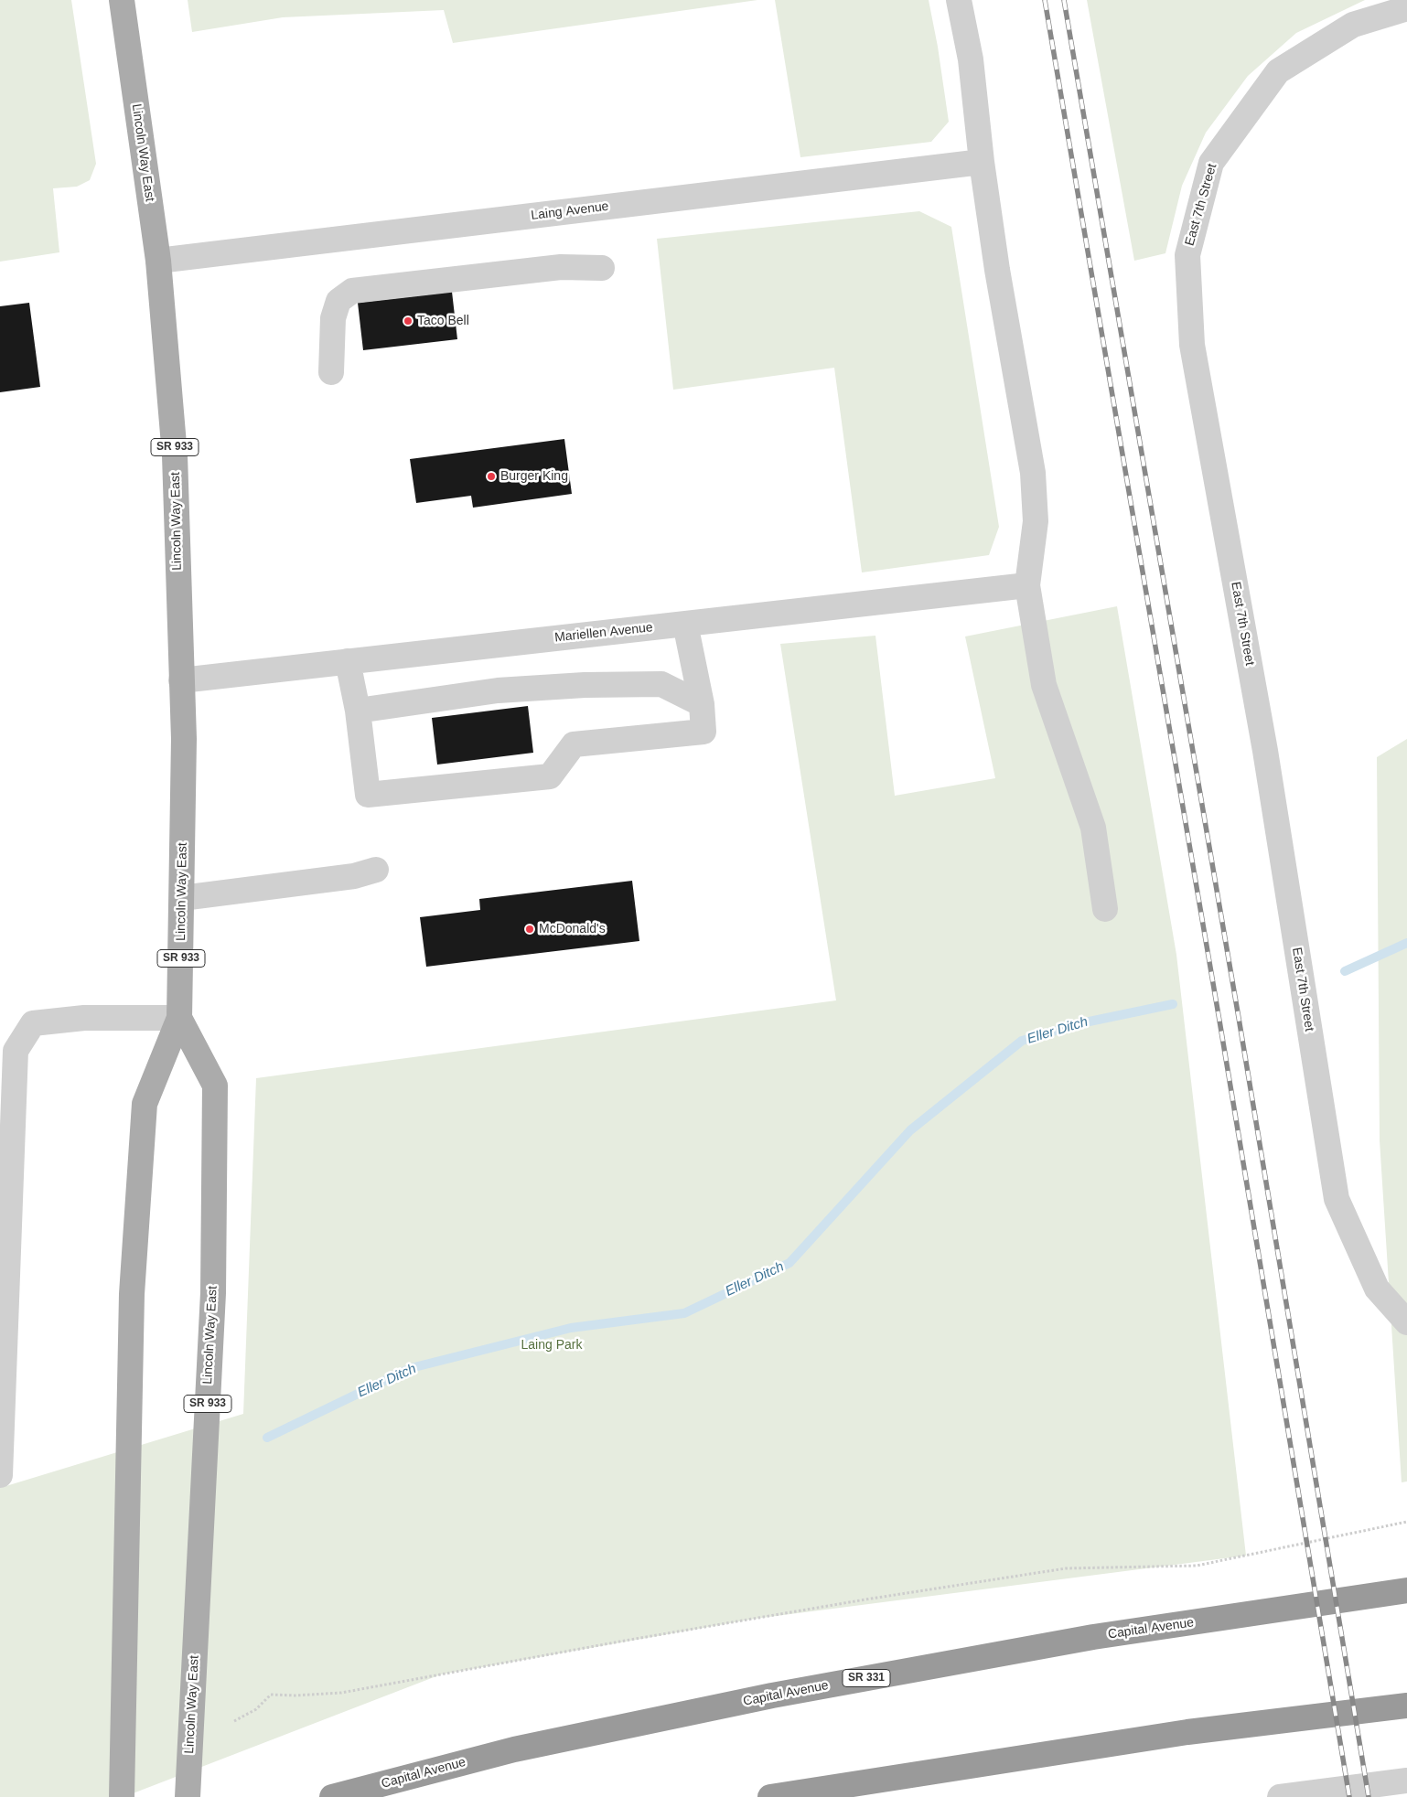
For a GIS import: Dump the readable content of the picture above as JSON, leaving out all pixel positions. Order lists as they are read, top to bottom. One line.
{"streets":{"highway":["Capital Avenue","SR 331"],"main road":["Lincoln Way East","SR 933"],"street":["East 7th Street","Laing Avenue","Mariellen Avenue"]},"crossings":[["Lincoln Way East","Laing Avenue"],["Lincoln Way East","Mariellen Avenue"]],"water":["Eller Ditch"],"parks":["Laing Park"],"places":["Taco Bell","Burger King","McDonald's"]}
